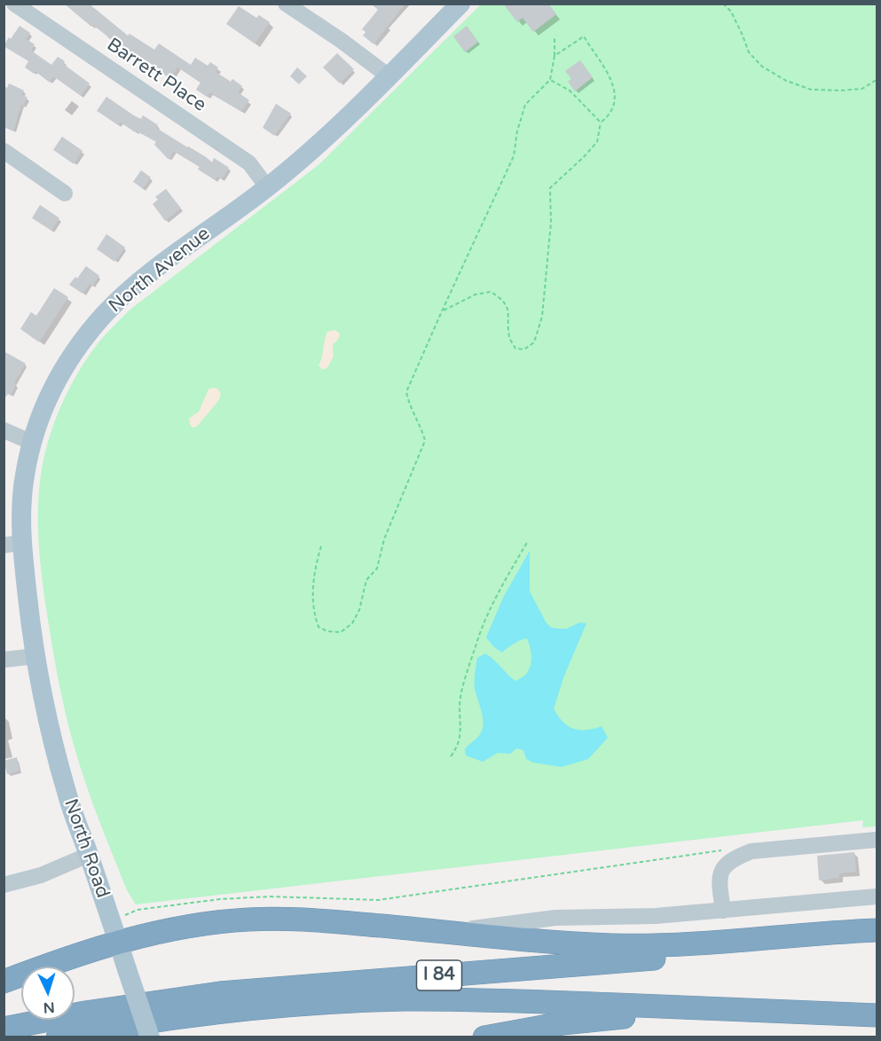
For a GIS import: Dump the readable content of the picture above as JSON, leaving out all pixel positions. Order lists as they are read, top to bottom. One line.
{"streets":{"highway":["I 84"],"main road":["North Avenue","North Road"],"street":["Barrett Place"]},"crossings":[["Barrett Place","North Avenue"],["North Avenue","North Road"]],"north":"bottom"}
